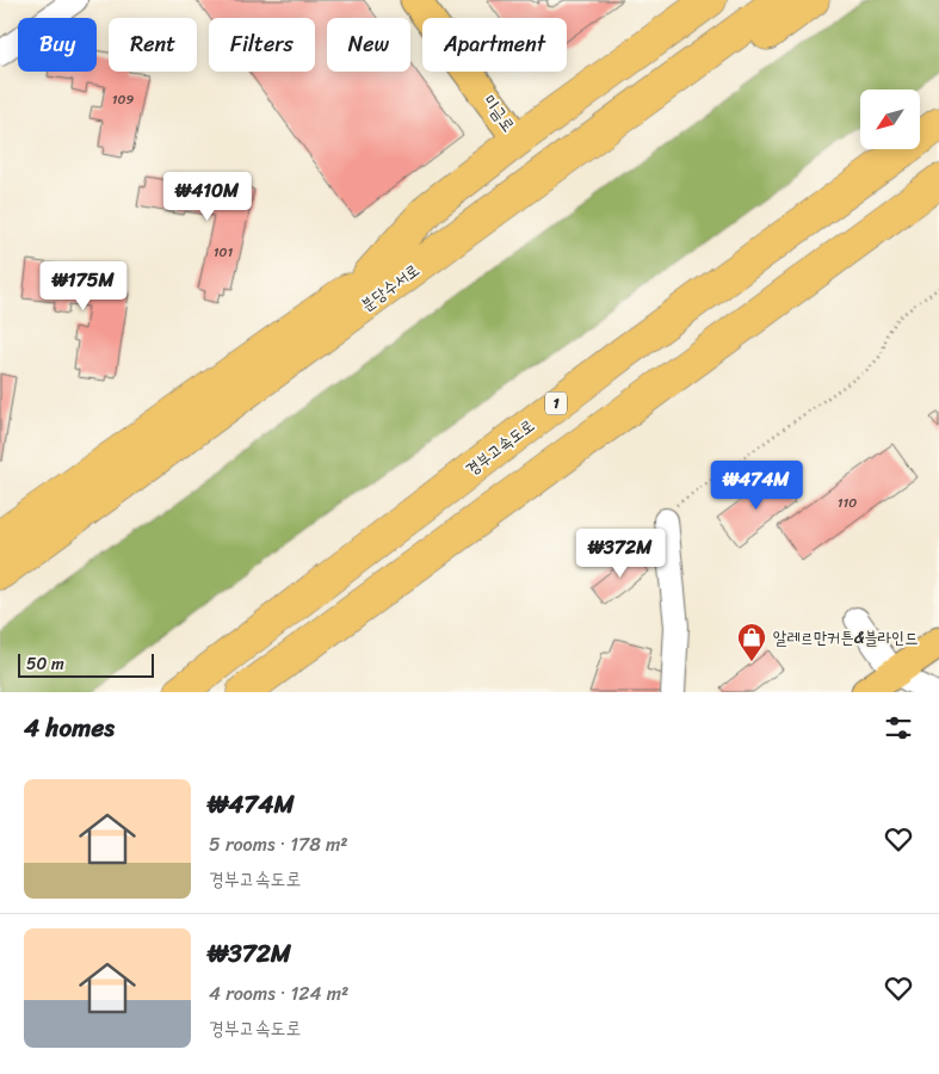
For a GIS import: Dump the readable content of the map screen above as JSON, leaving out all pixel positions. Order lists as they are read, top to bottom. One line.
{"streets":{"highway":["분당수서로","1","경부고속도로"],"main road":["미금로"]},"places":{"shop":["알레르만커튼&블라인드"]},"house_numbers":["109","101","110"],"scale_bar":"50 m","north":"bottom left","page":{"chip":["Buy","Rent","Filters","New","Apartment"],"price":["₩410M","₩175M","₩474M","₩372M"],"scale":"50 m","heading":"4 homes","list":[{"name":"₩474M","note":"5 rooms · 178 m² · 경부고속도로"},{"name":"₩372M","note":"4 rooms · 124 m² · 경부고속도로"}]}}
